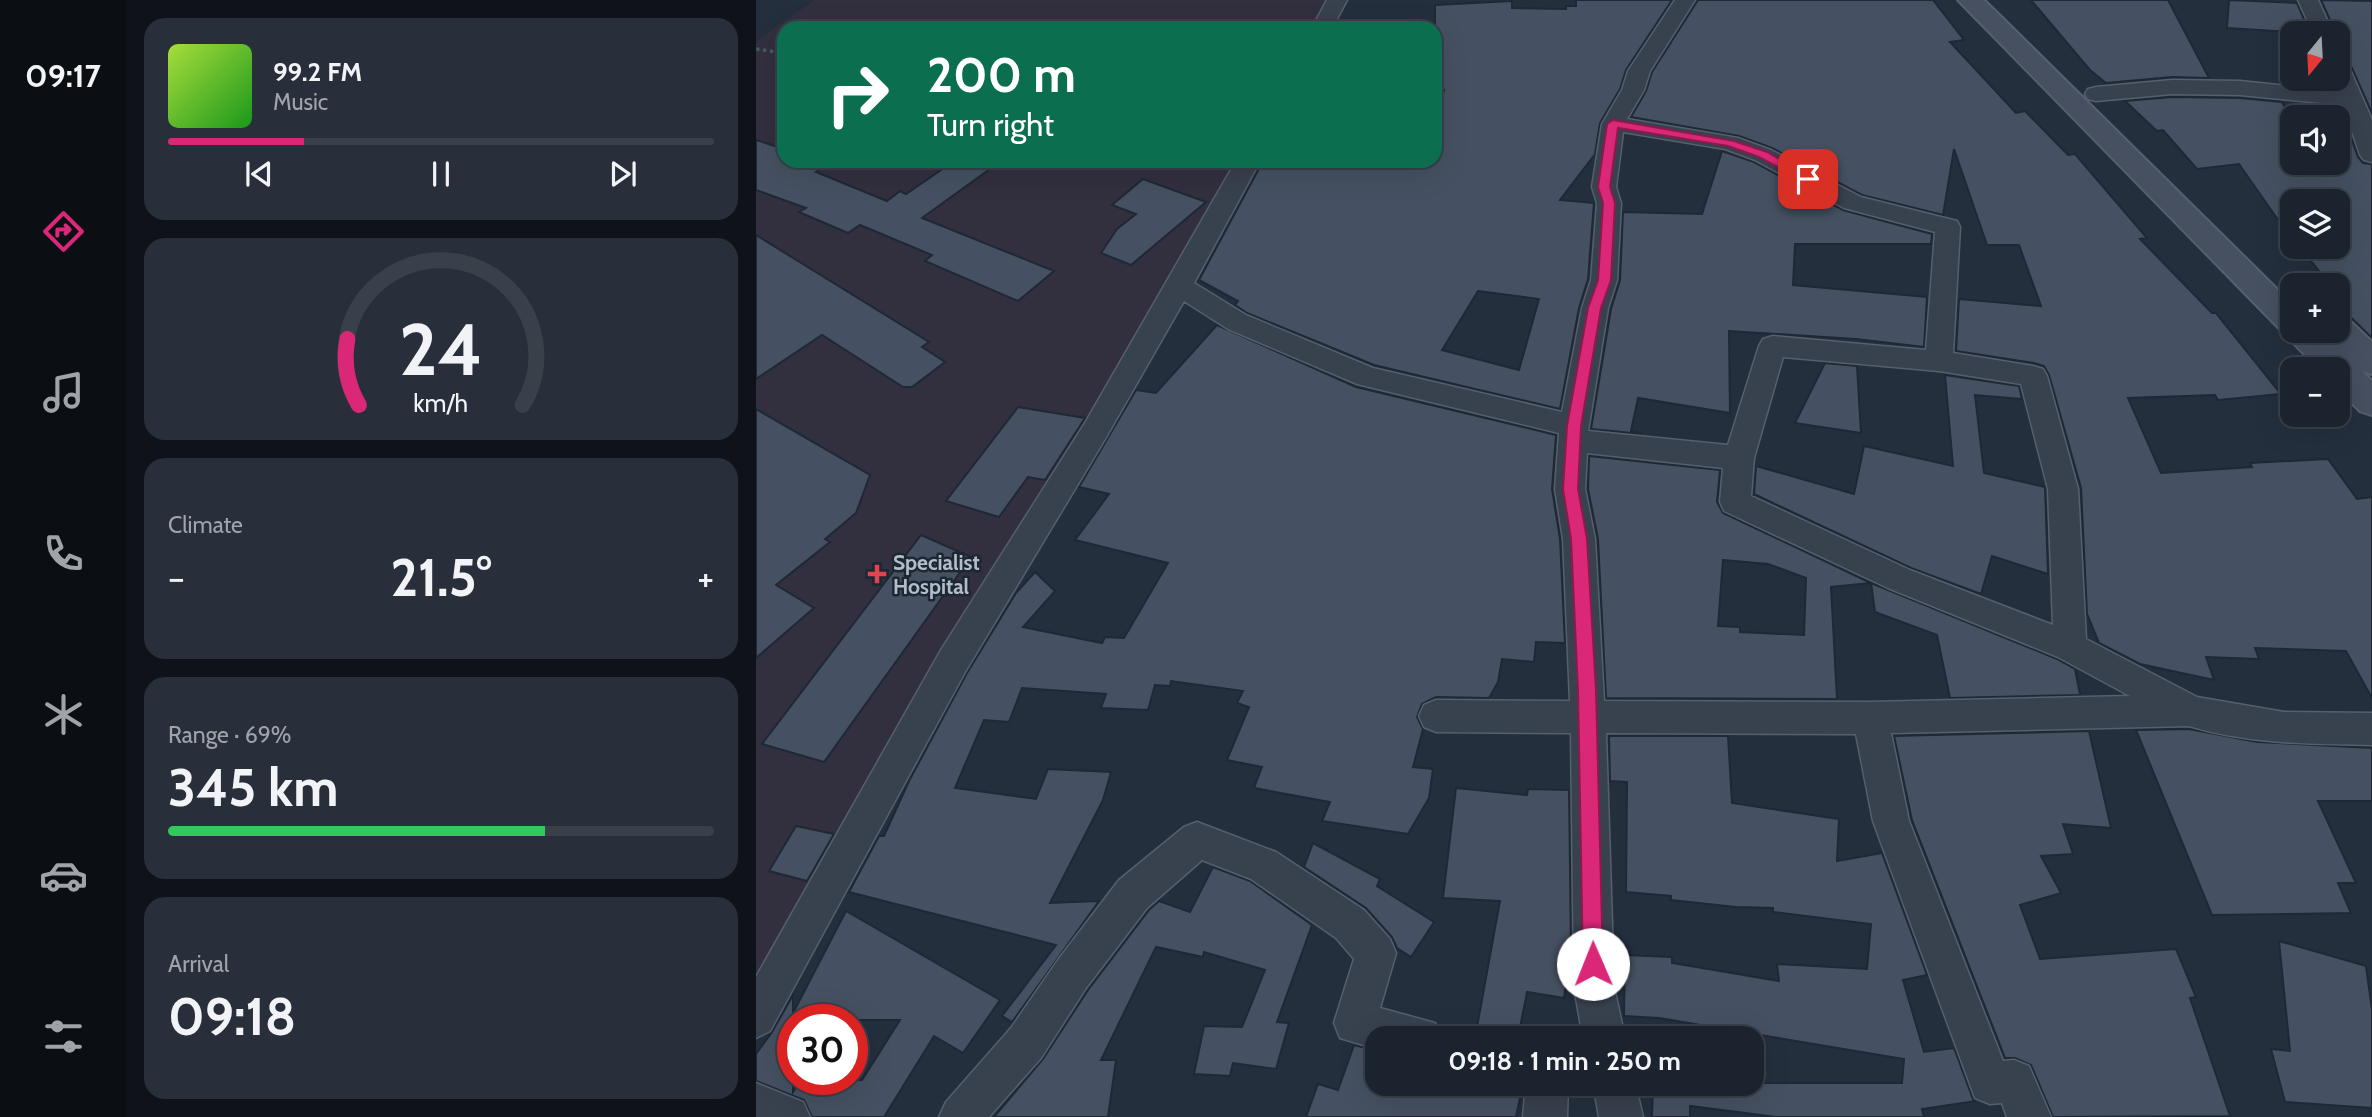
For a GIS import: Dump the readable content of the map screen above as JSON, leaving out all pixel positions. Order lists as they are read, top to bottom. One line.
{"places":{"health":["Specialist Hospital"]},"north":"bottom","page":{"tabs":"09:17","map_buttons":["+","−"],"turn":["200 m","Turn right"],"song":["99.2 FM","Music"],"tile":["Climate",["Range · 69%","345 km"],["Arrival","09:18"]],"heat":["−","21.5°","+"],"limit":"30","trip":"09:18 · 1 min · 250 m","gauge":["24","km/h"]}}
